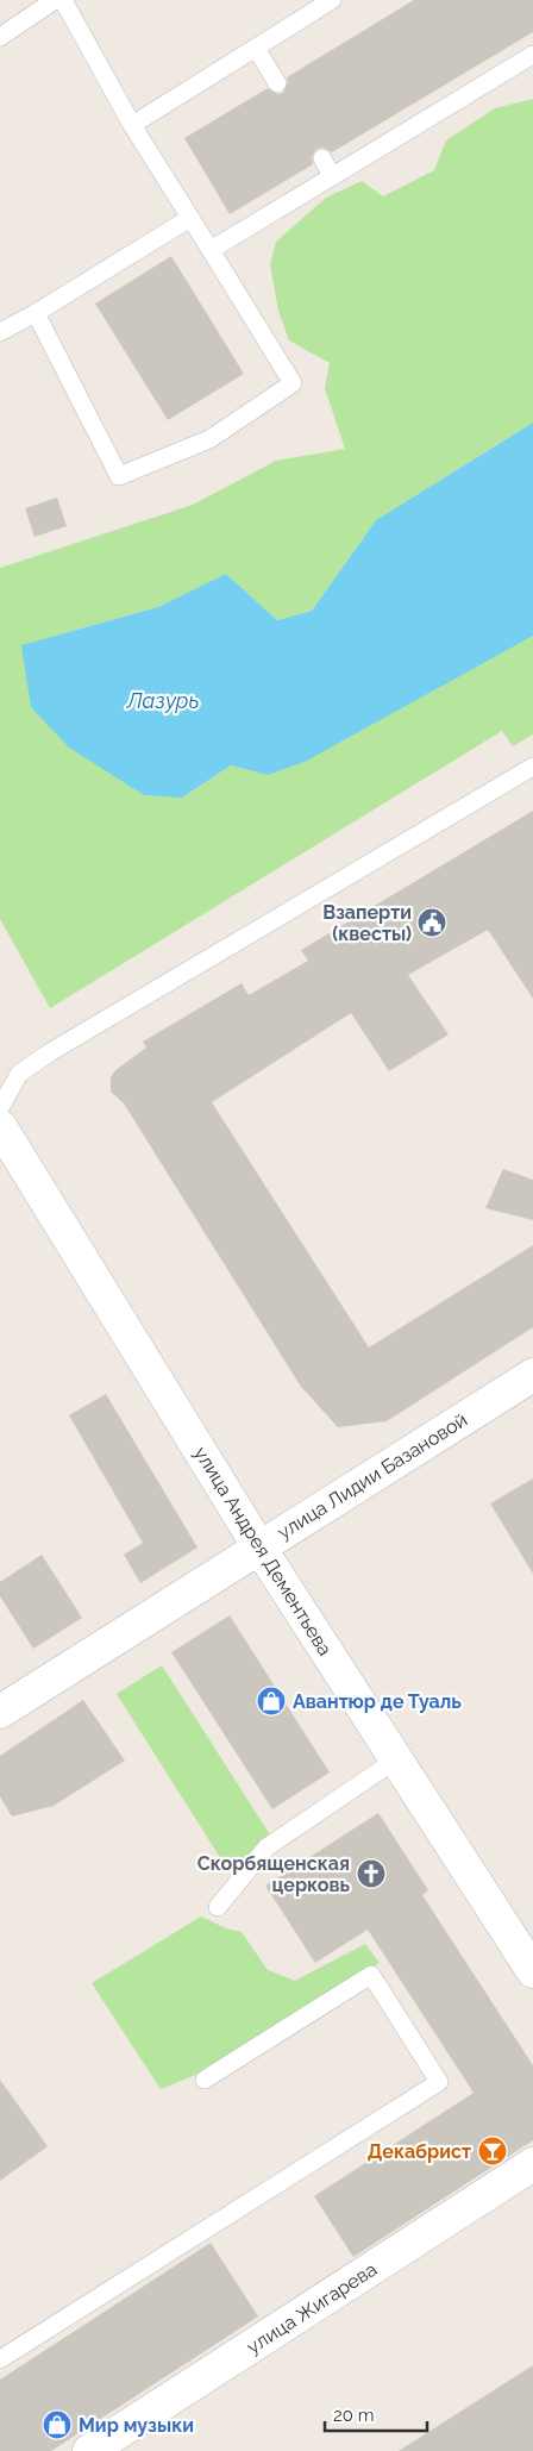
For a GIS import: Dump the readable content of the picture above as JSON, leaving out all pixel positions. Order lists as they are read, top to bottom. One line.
{"streets":{"street":["улица Лидии Базановой","улица Андрея Дементьева","улица Жигарева"]},"crossings":[["улица Лидии Базановой","улица Андрея Дементьева"]],"water":["Лазурь"],"places":{"public building":["Взаперти (квесты)"],"shop":["Авантюр де Туаль","Мир музыки"],"church":["Скорбященская церковь"],"bar":["Декабрист"]},"scale_bar":"20 m"}
